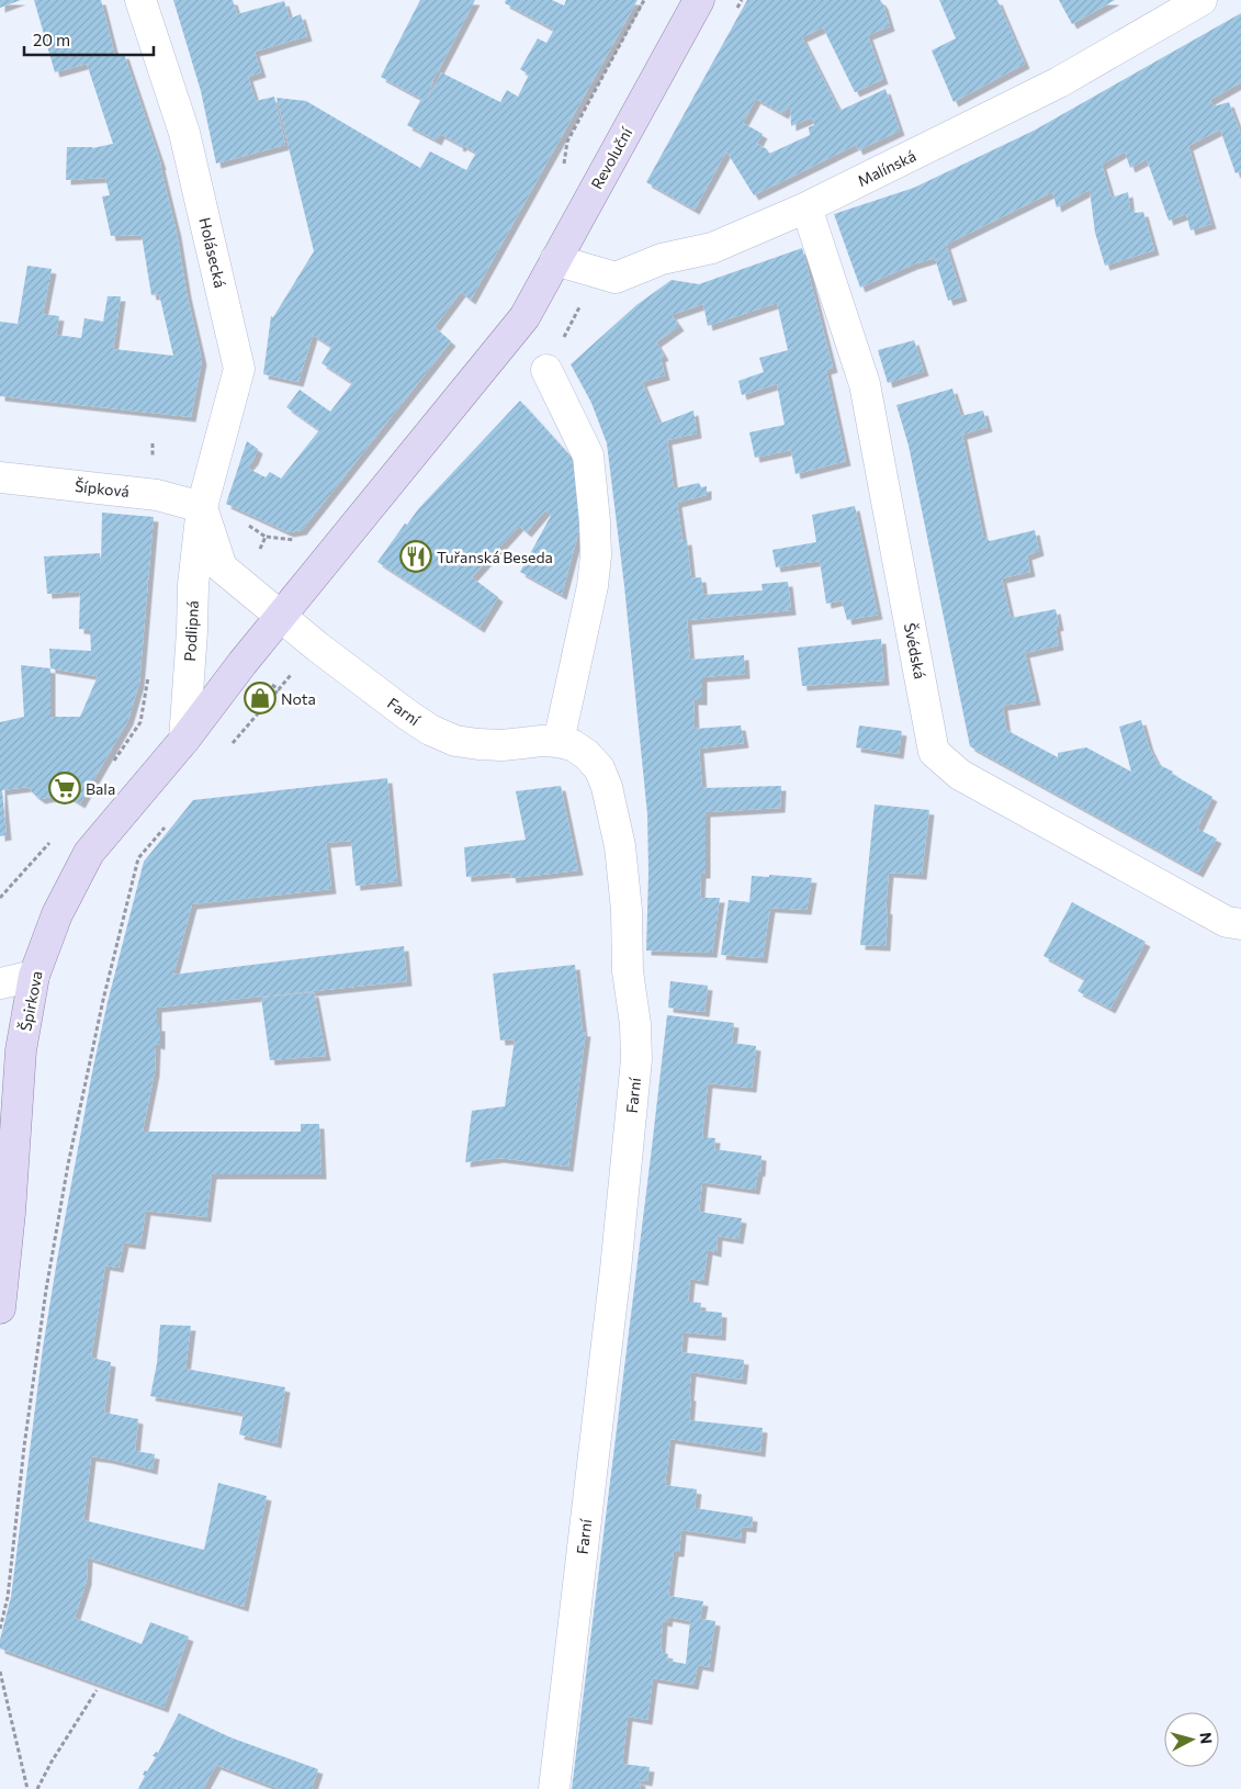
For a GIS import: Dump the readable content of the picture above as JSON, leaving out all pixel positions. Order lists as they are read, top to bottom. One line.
{"streets":{"main road":["Revoluční","Špirkova"],"street":["Malínská","Holásecká","Šípková","Podlipná","Švédská","Farní"]},"crossings":[["Revoluční","Malínská"],["Revoluční","Farní"],["Malínská","Švédská"],["Holásecká","Šípková"],["Holásecká","Podlipná"],["Šípková","Podlipná"],["Podlipná","Špirkova"]],"places":{"restaurant":["Tuřanská Beseda"],"shop":["Nota"],"supermarket":["Bala"]},"scale_bar":"20 m","north":"right"}
